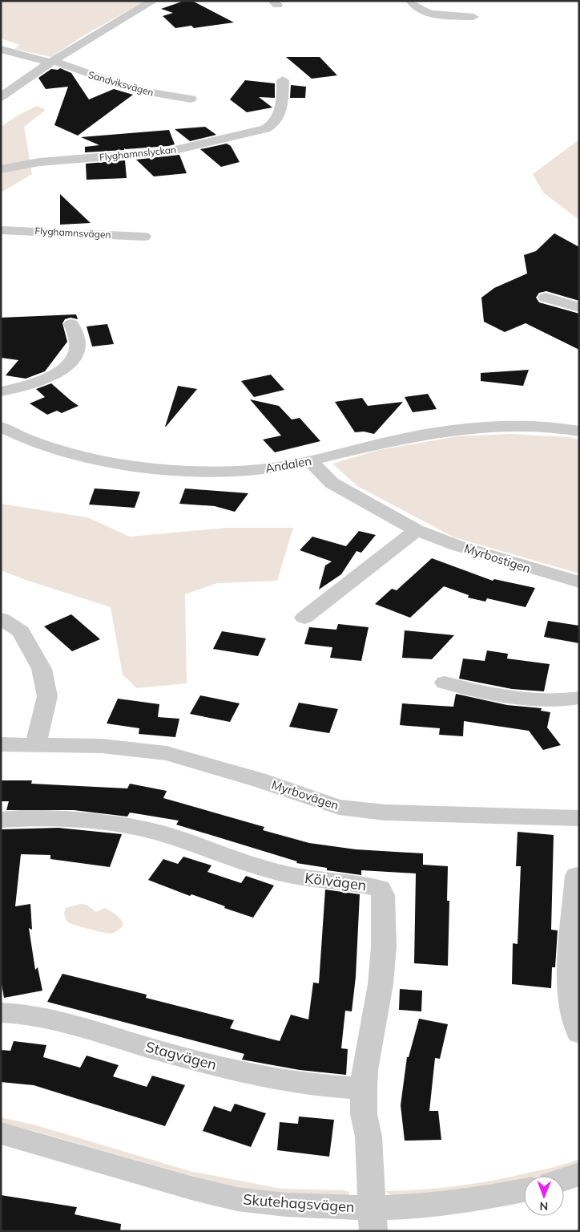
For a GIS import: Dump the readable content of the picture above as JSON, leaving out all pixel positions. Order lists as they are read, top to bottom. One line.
{"streets":{"street":["Sandviksvägen","Flyghamnslyckan","Flyghamnsvägen","Andalen","Myrbostigen","Myrbovägen","Kölvägen","Stagvägen","Skutehagsvägen"]},"crossings":[["Andalen","Myrbostigen"],["Kölvägen","Stagvägen"],["Kölvägen","Skutehagsvägen"]],"north":"bottom"}
